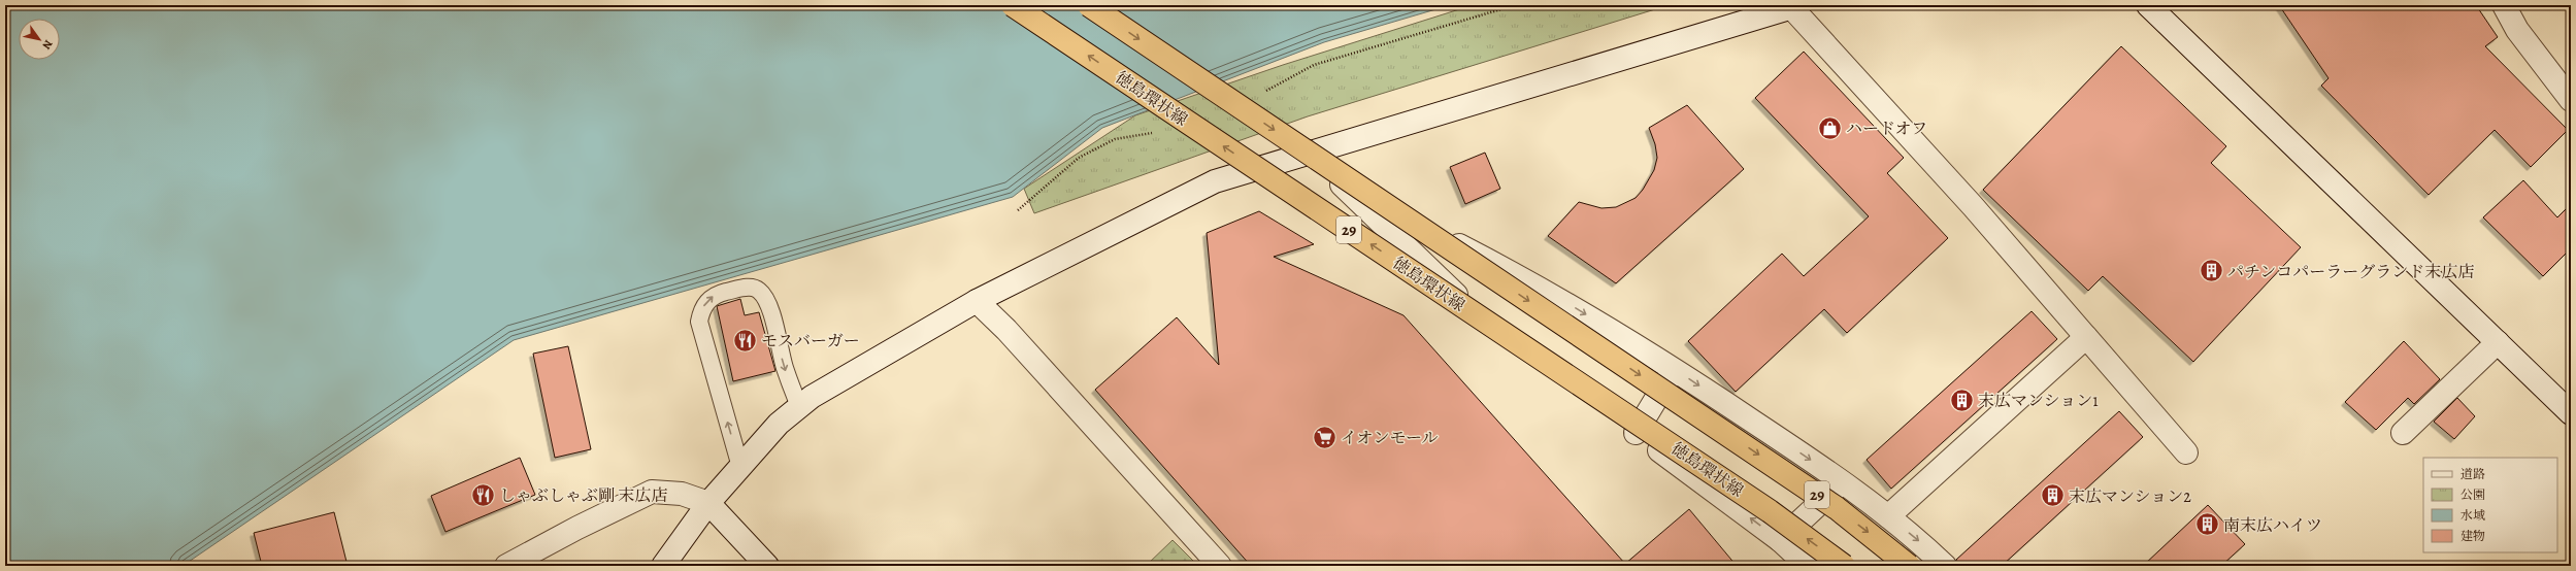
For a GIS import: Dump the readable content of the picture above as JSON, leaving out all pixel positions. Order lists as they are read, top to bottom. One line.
{"streets":{"main road":["徳島環状線","29"]},"places":{"shop":["ハードオフ"],"building":["パチンコパーラーグランド末広店","末広マンション1","末広マンション2","南末広ハイツ"],"restaurant":["モスバーガー","しゃぶしゃぶ剛 末広店"],"supermarket":["イオンモール"]},"legend":["道路","公園","水域","建物"],"north":"bottom right"}
